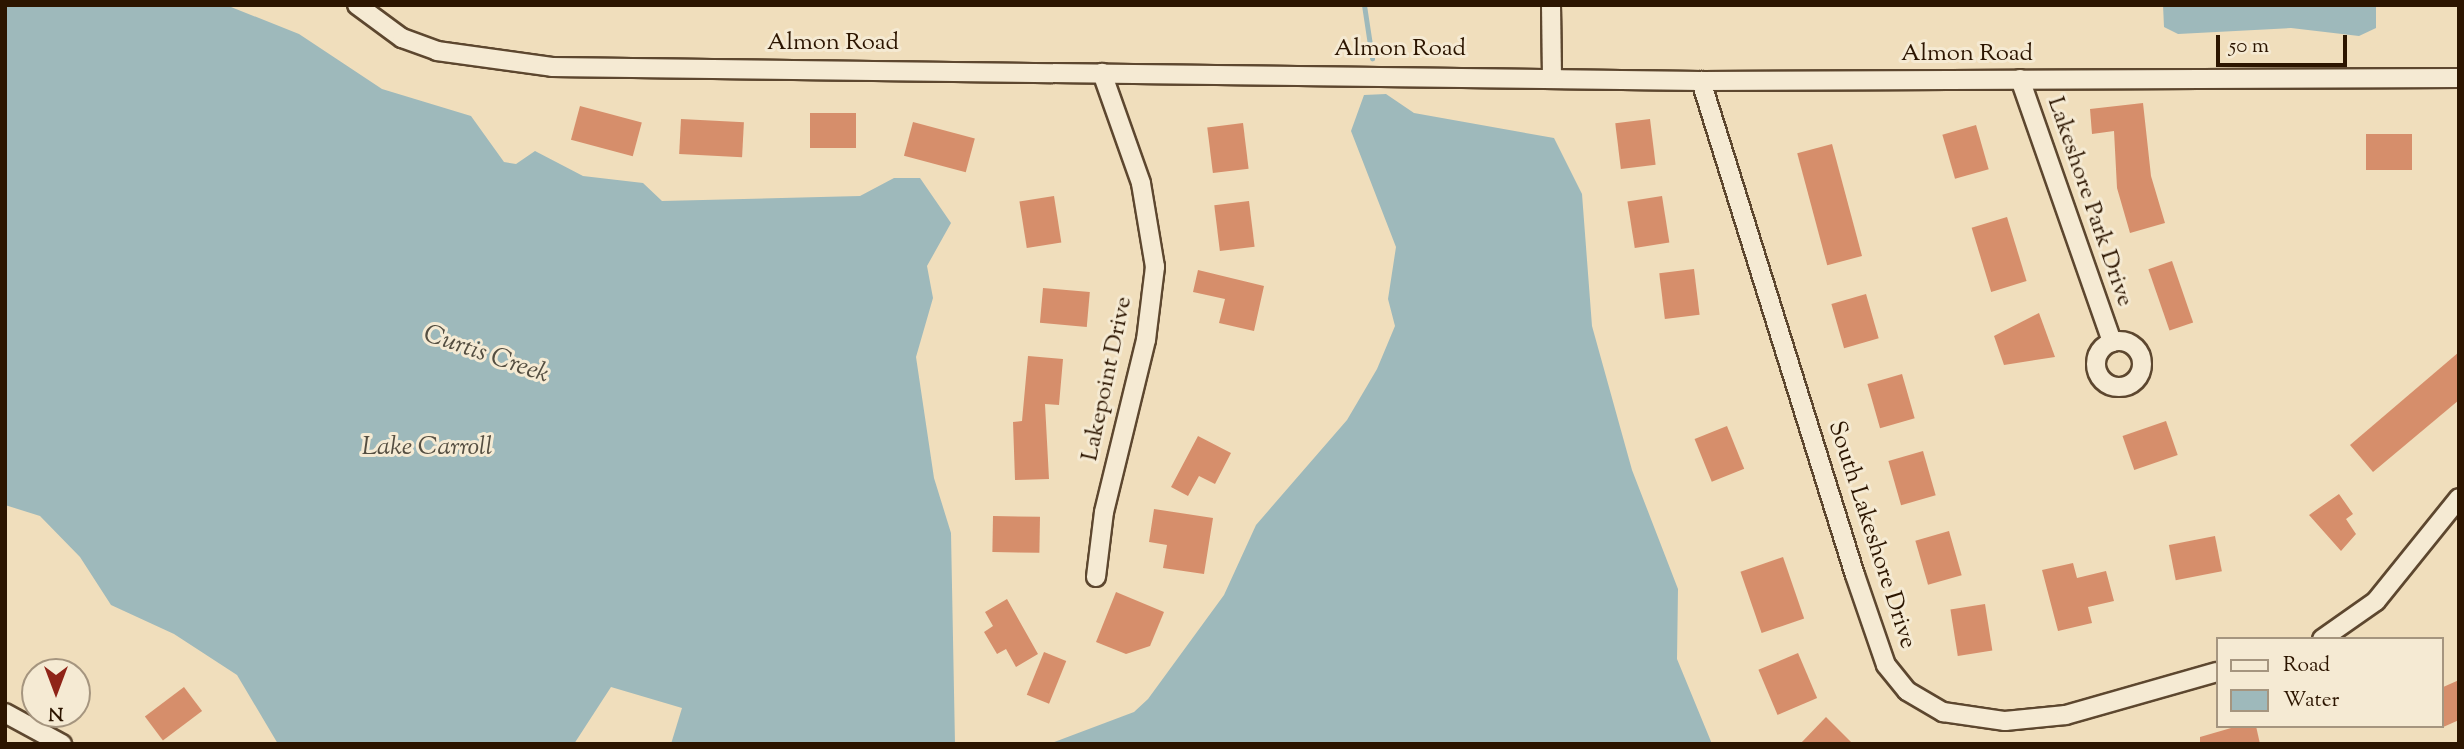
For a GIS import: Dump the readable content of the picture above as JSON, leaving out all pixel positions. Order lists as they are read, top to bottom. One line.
{"streets":{"street":["Almon Road","Lakeshore Park Drive","Lakepoint Drive","South Lakeshore Drive"]},"crossings":[["Almon Road","Lakeshore Park Drive"],["Almon Road","Lakepoint Drive"],["Almon Road","South Lakeshore Drive"]],"water":["Curtis Creek","Lake Carroll"],"legend":["Road","Water"],"scale_bar":"50 m","north":"bottom"}
